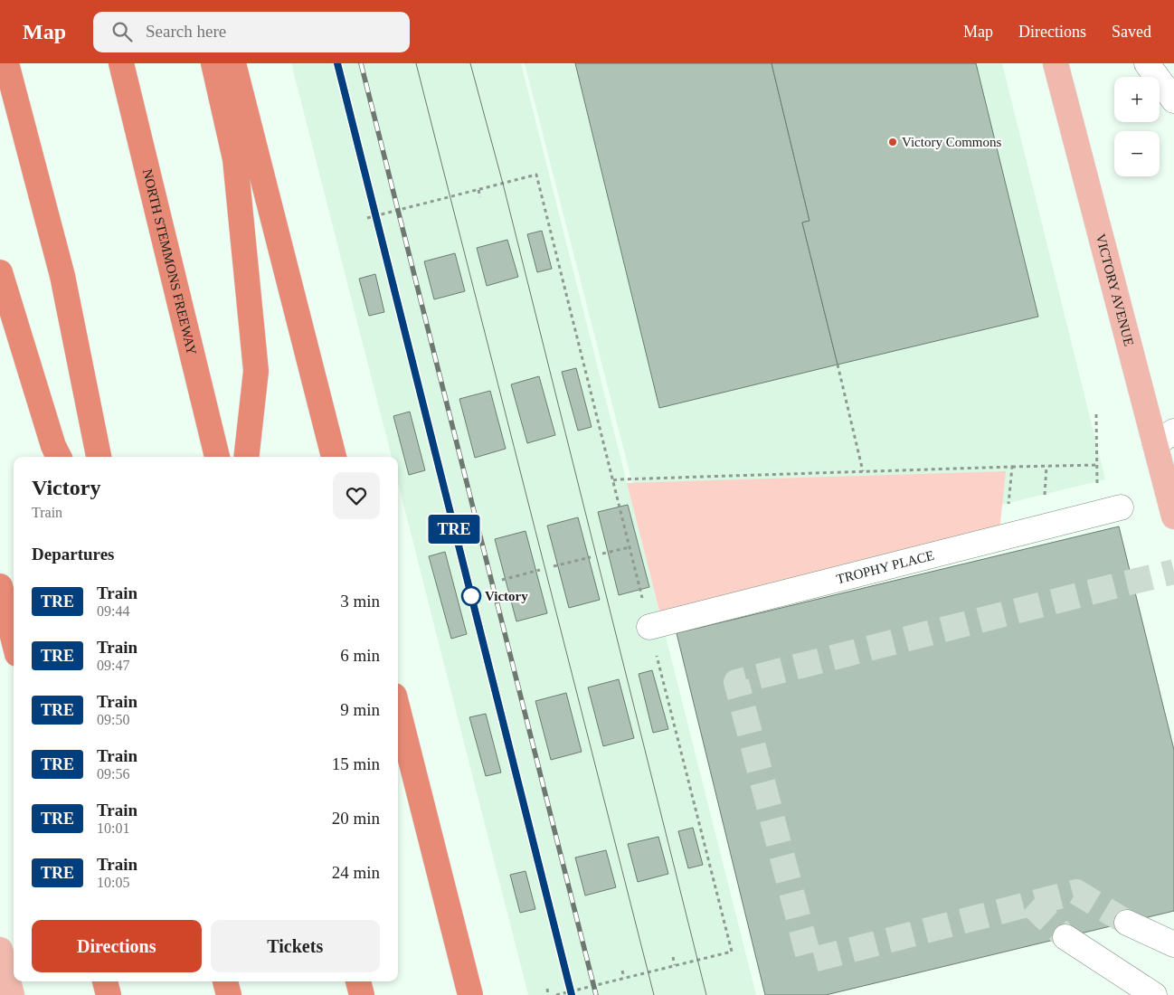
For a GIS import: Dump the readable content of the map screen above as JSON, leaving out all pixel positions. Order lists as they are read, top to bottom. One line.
{"streets":{"highway":["NORTH STEMMONS FREEWAY"],"main road":["VICTORY AVENUE"],"street":["TROPHY PLACE"]},"places":["Victory Commons","Victory"],"page":{"header":"Map","search":"Search here","nav":["Map","Directions","Saved"],"on_map":"TRE","map_buttons":["+","−"],"heading":[["Victory","Train"],"Departures"],"list":[{"mark":"TRE","name":"Train","note":"09:44","value":"3 min"},{"mark":"TRE","name":"Train","note":"09:47","value":"6 min"},{"mark":"TRE","name":"Train","note":"09:50","value":"9 min"},{"mark":"TRE","name":"Train","note":"09:56","value":"15 min"},{"mark":"TRE","name":"Train","note":"10:01","value":"20 min"},{"mark":"TRE","name":"Train","note":"10:05","value":"24 min"}],"buttons":["Directions","Tickets"]}}
